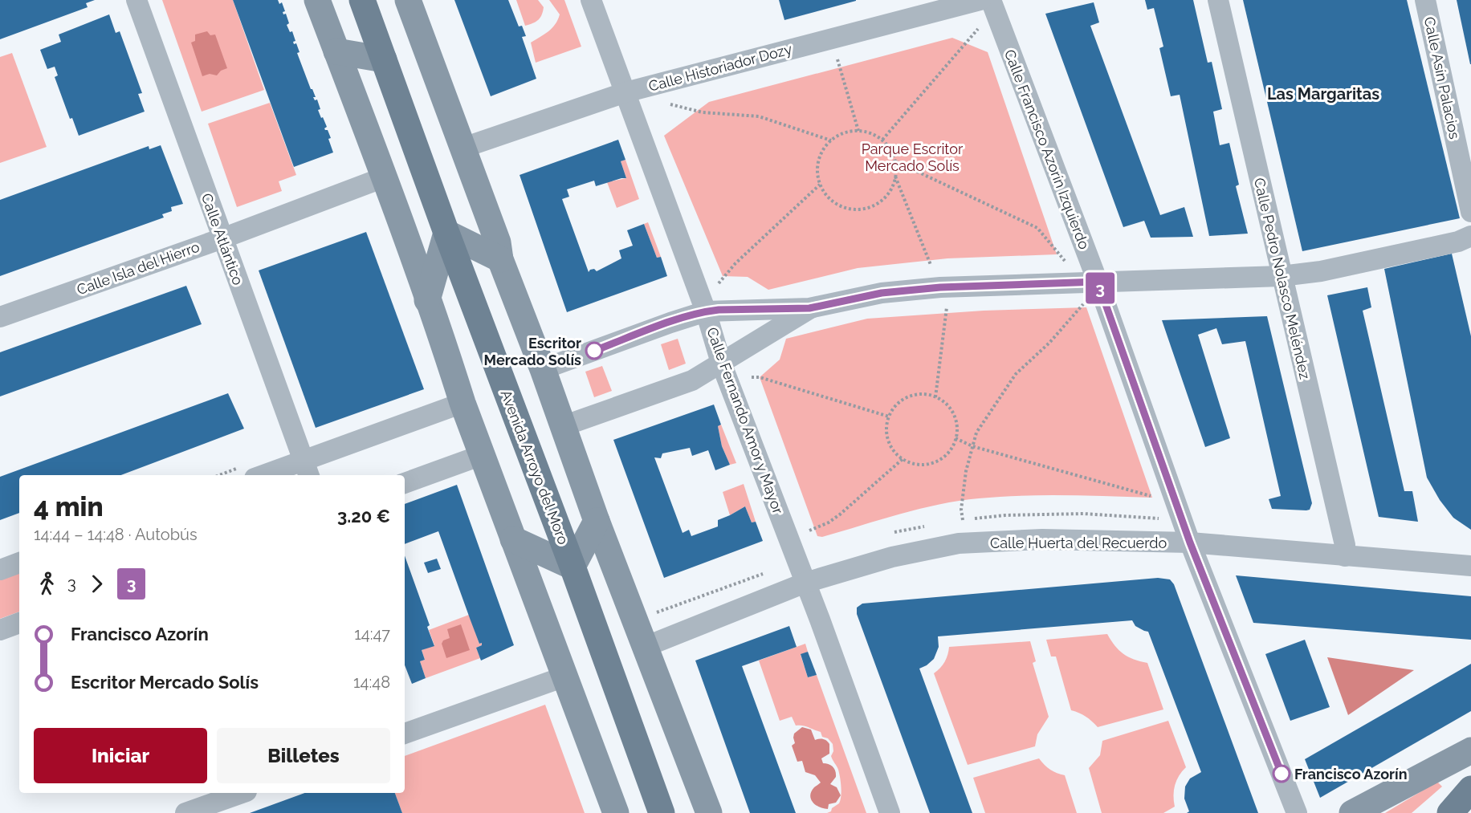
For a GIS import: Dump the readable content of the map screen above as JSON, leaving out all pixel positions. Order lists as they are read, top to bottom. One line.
{"streets":{"main road":["Avenida Arroyo del Moro"],"street":["Calle Historiador Dozy","Calle Asín Palacios","Calle Francisco Azorín Izquierdo","Calle Atlántico","Calle Isla del Hierro","Calle Pedro Nolasco Meléndez","Calle Fernando Amor y Mayor","Calle Huerta del Recuerdo"]},"crossings":[["Calle Historiador Dozy","Calle Fernando Amor y Mayor"],["Calle Francisco Azorín Izquierdo","Calle Huerta del Recuerdo"],["Calle Atlántico","Calle Isla del Hierro"],["Calle Pedro Nolasco Meléndez","Calle Huerta del Recuerdo"],["Calle Fernando Amor y Mayor","Calle Huerta del Recuerdo"]],"districts":["Las Margaritas"],"parks":["Parque Escritor Mercado Solís"],"places":["Escritor Mercado Solís","Francisco Azorín"],"lines":["bus line 3"],"page":{"on_map":"3","heading":["4 min","14:44 – 14:48 · Autobús","3.20 €"],"legs":["3","3"],"list":[{"name":"Francisco Azorín","value":"14:47"},{"name":"Escritor Mercado Solís","value":"14:48"}],"buttons":["Iniciar","Billetes"]}}
